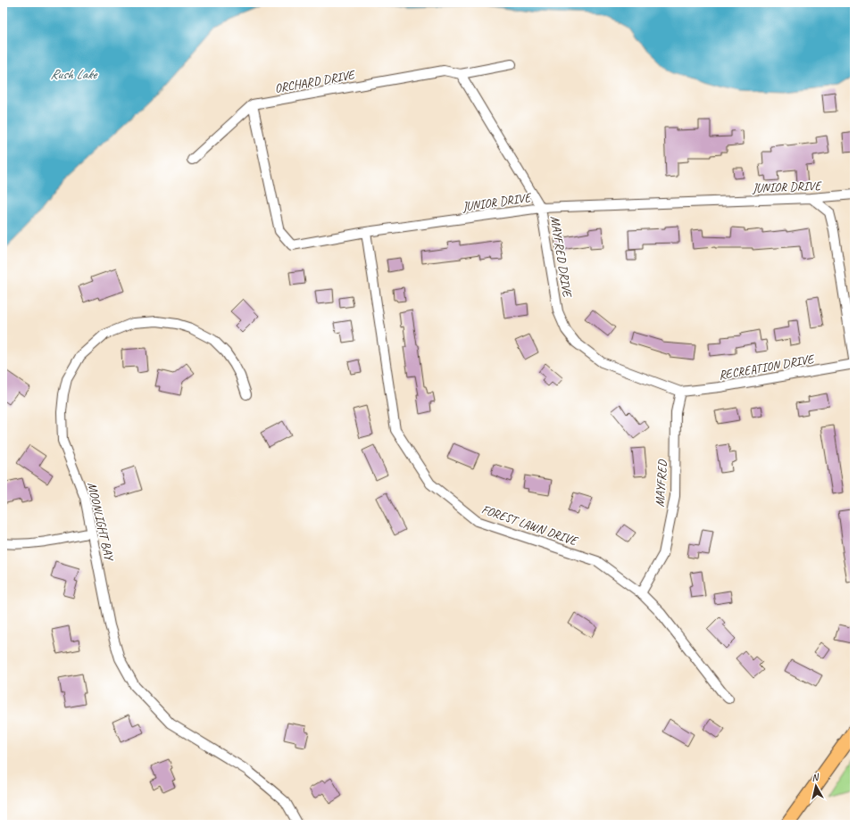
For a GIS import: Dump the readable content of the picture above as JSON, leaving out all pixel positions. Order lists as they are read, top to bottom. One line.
{"streets":{"street":["ORCHARD DRIVE","JUNIOR DRIVE","MAYFRED DRIVE","RECREATION DRIVE","MAYFRED","MOONLIGHT BAY","FOREST LAWN DRIVE"]},"crossings":[["ORCHARD DRIVE","JUNIOR DRIVE"],["ORCHARD DRIVE","MAYFRED DRIVE"],["JUNIOR DRIVE","MAYFRED DRIVE"],["JUNIOR DRIVE","FOREST LAWN DRIVE"],["MAYFRED DRIVE","RECREATION DRIVE"],["MAYFRED DRIVE","MAYFRED"],["RECREATION DRIVE","MAYFRED"],["MAYFRED","FOREST LAWN DRIVE"]],"water":["Rush Lake"],"north":"top"}
